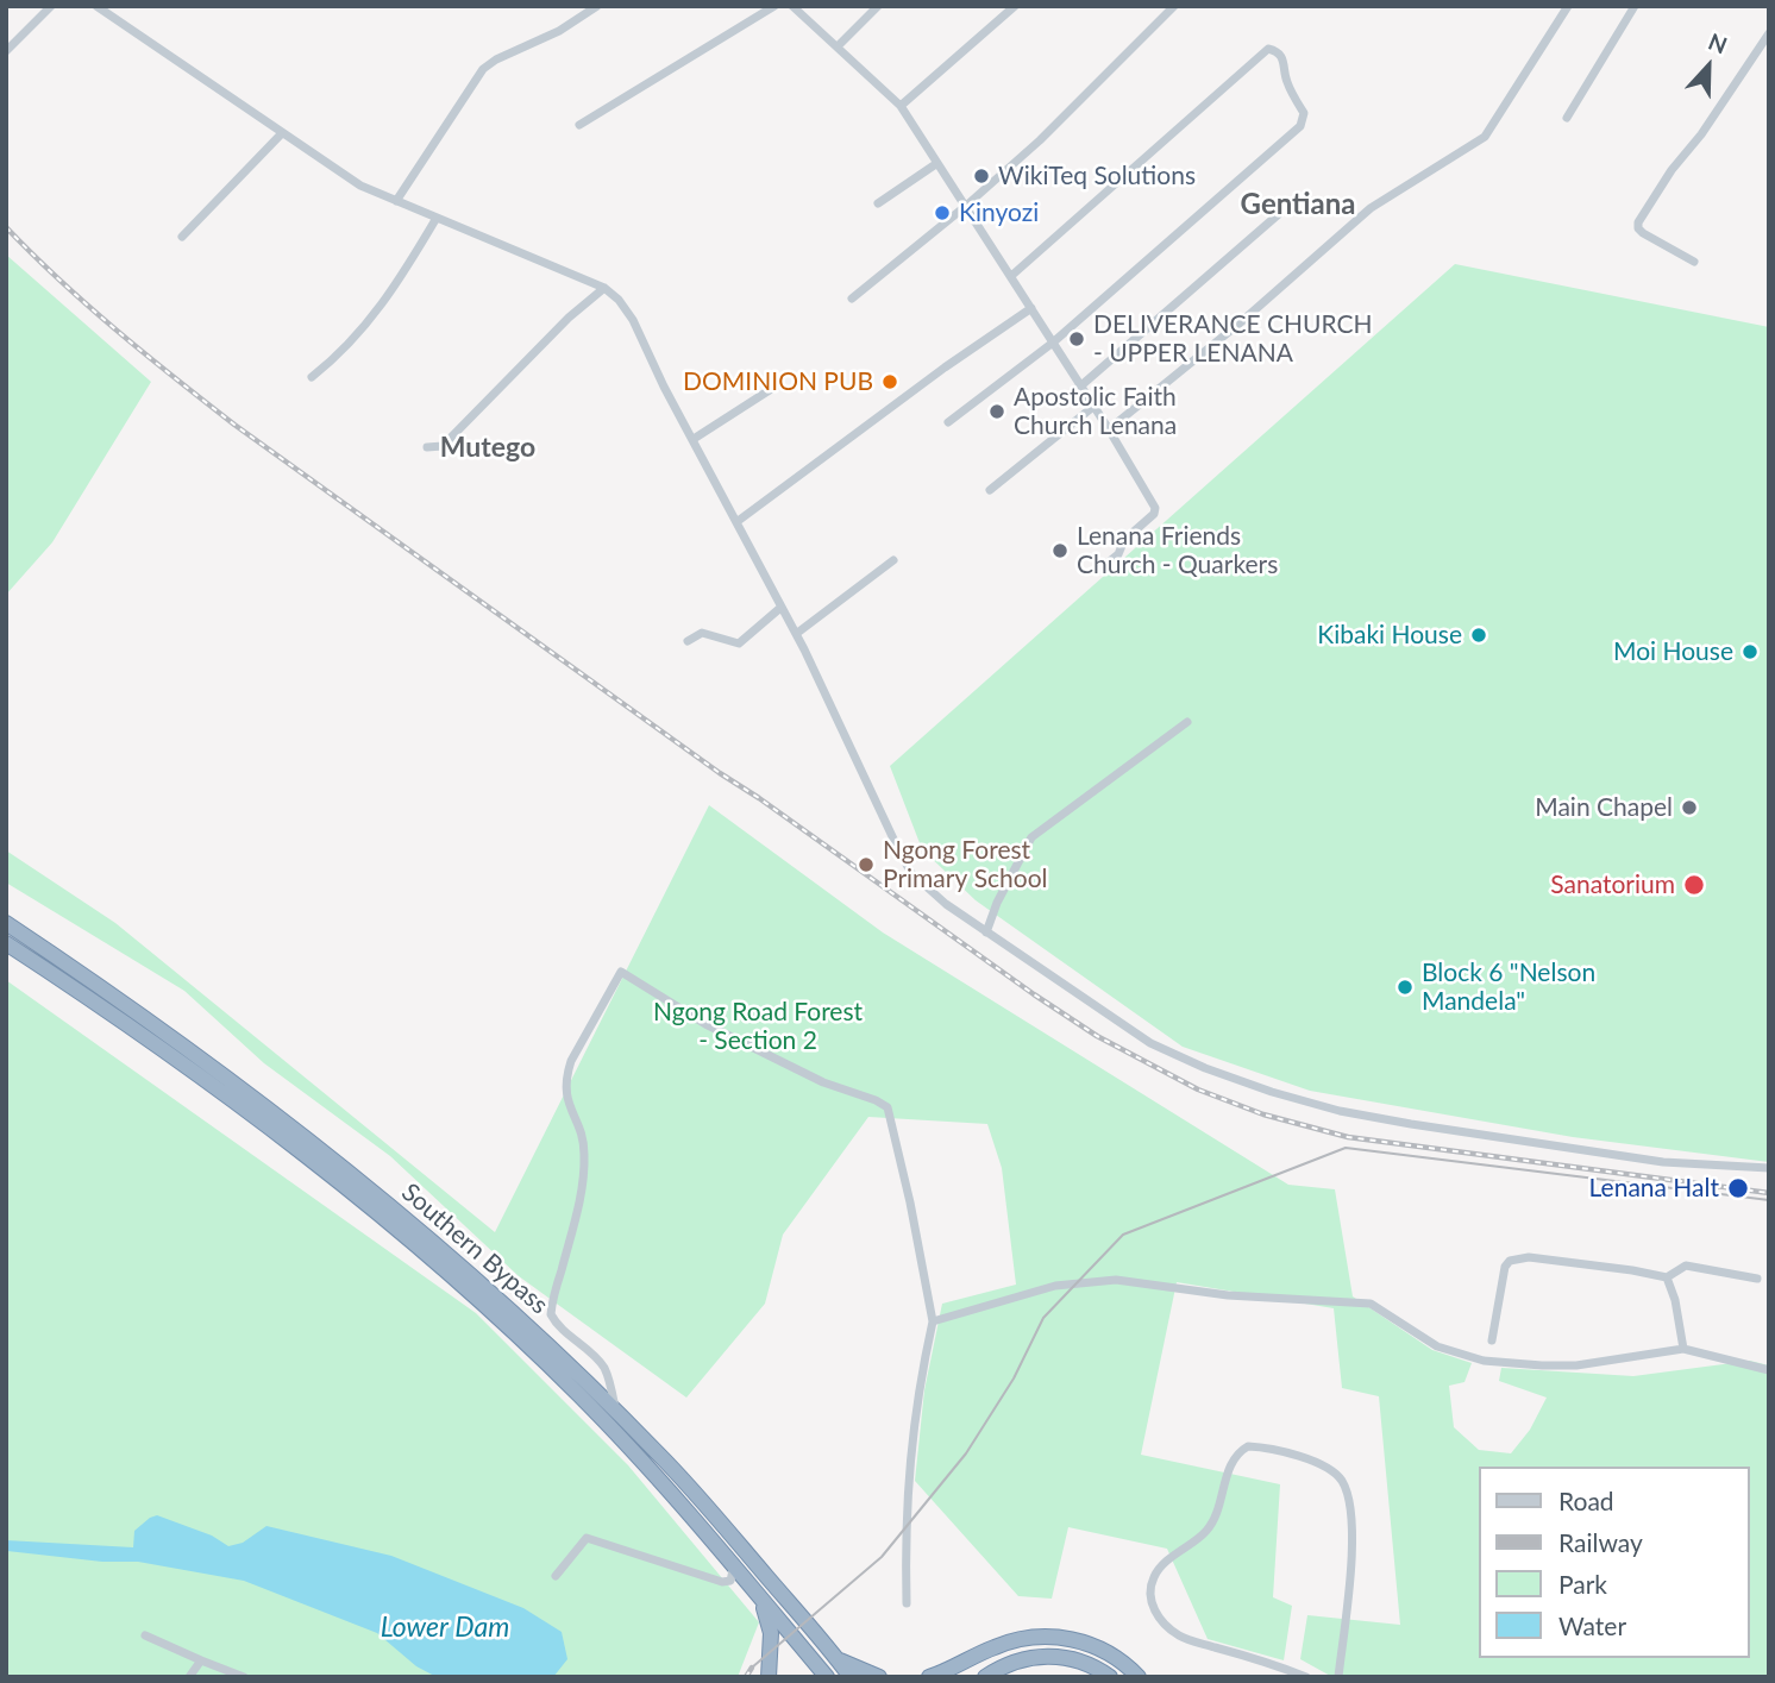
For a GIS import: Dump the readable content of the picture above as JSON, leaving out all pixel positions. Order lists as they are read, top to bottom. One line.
{"streets":{"highway":["Southern Bypass"]},"districts":["Gentiana","Mutego"],"water":["Lower Dam"],"parks":["Ngong Road Forest - Section 2"],"places":["WikiTeq Solutions","Kinyozi","DELIVERANCE CHURCH - UPPER LENANA","DOMINION PUB","Apostolic Faith Church Lenana","Lenana Friends Church - Quarkers","Kibaki House","Moi House","Main Chapel","Ngong Forest Primary School","Sanatorium","Block 6 \"Nelson Mandela\"","Lenana Halt"],"legend":["Road","Railway","Park","Water"],"north":"top"}
